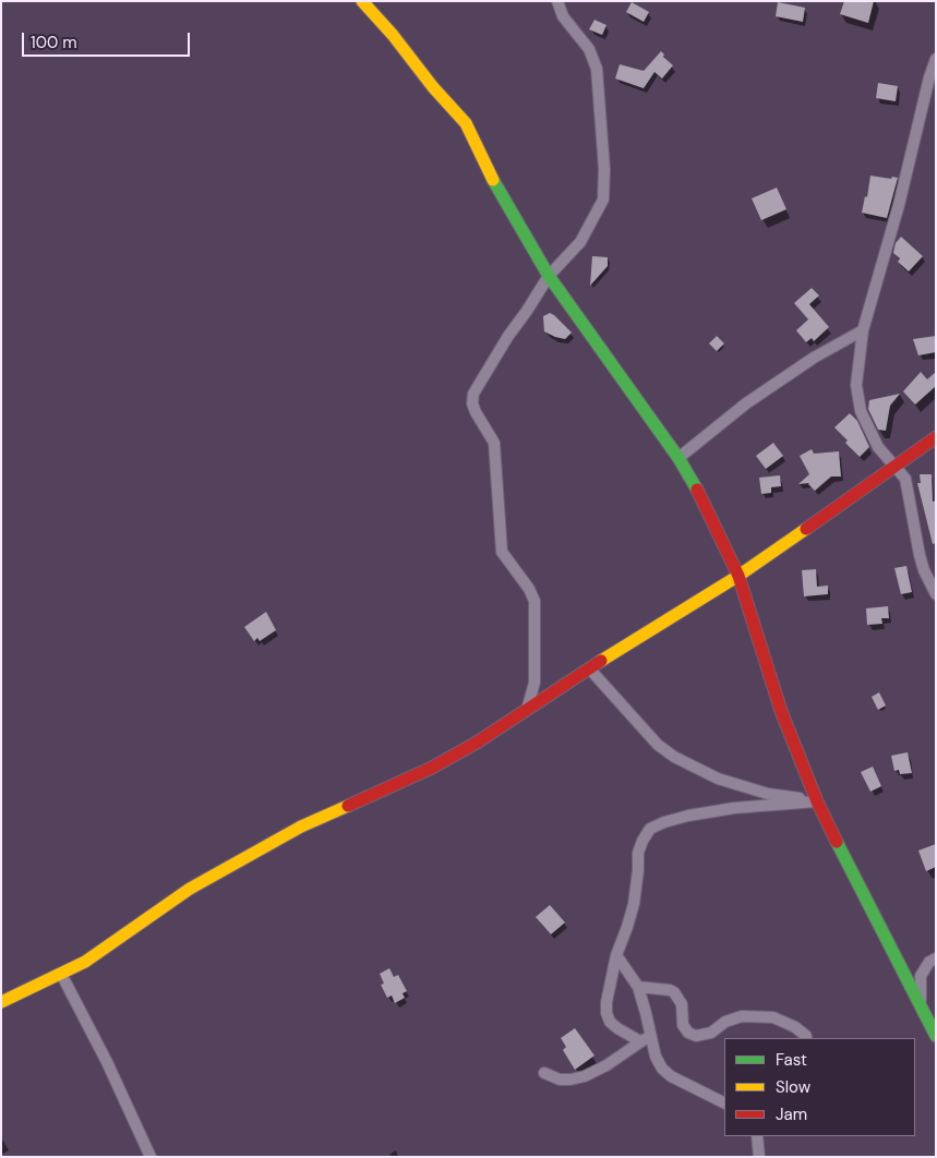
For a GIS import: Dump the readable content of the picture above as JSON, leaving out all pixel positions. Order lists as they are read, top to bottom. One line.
{"legend":["Fast","Slow","Jam"],"scale_bar":"100 m"}
